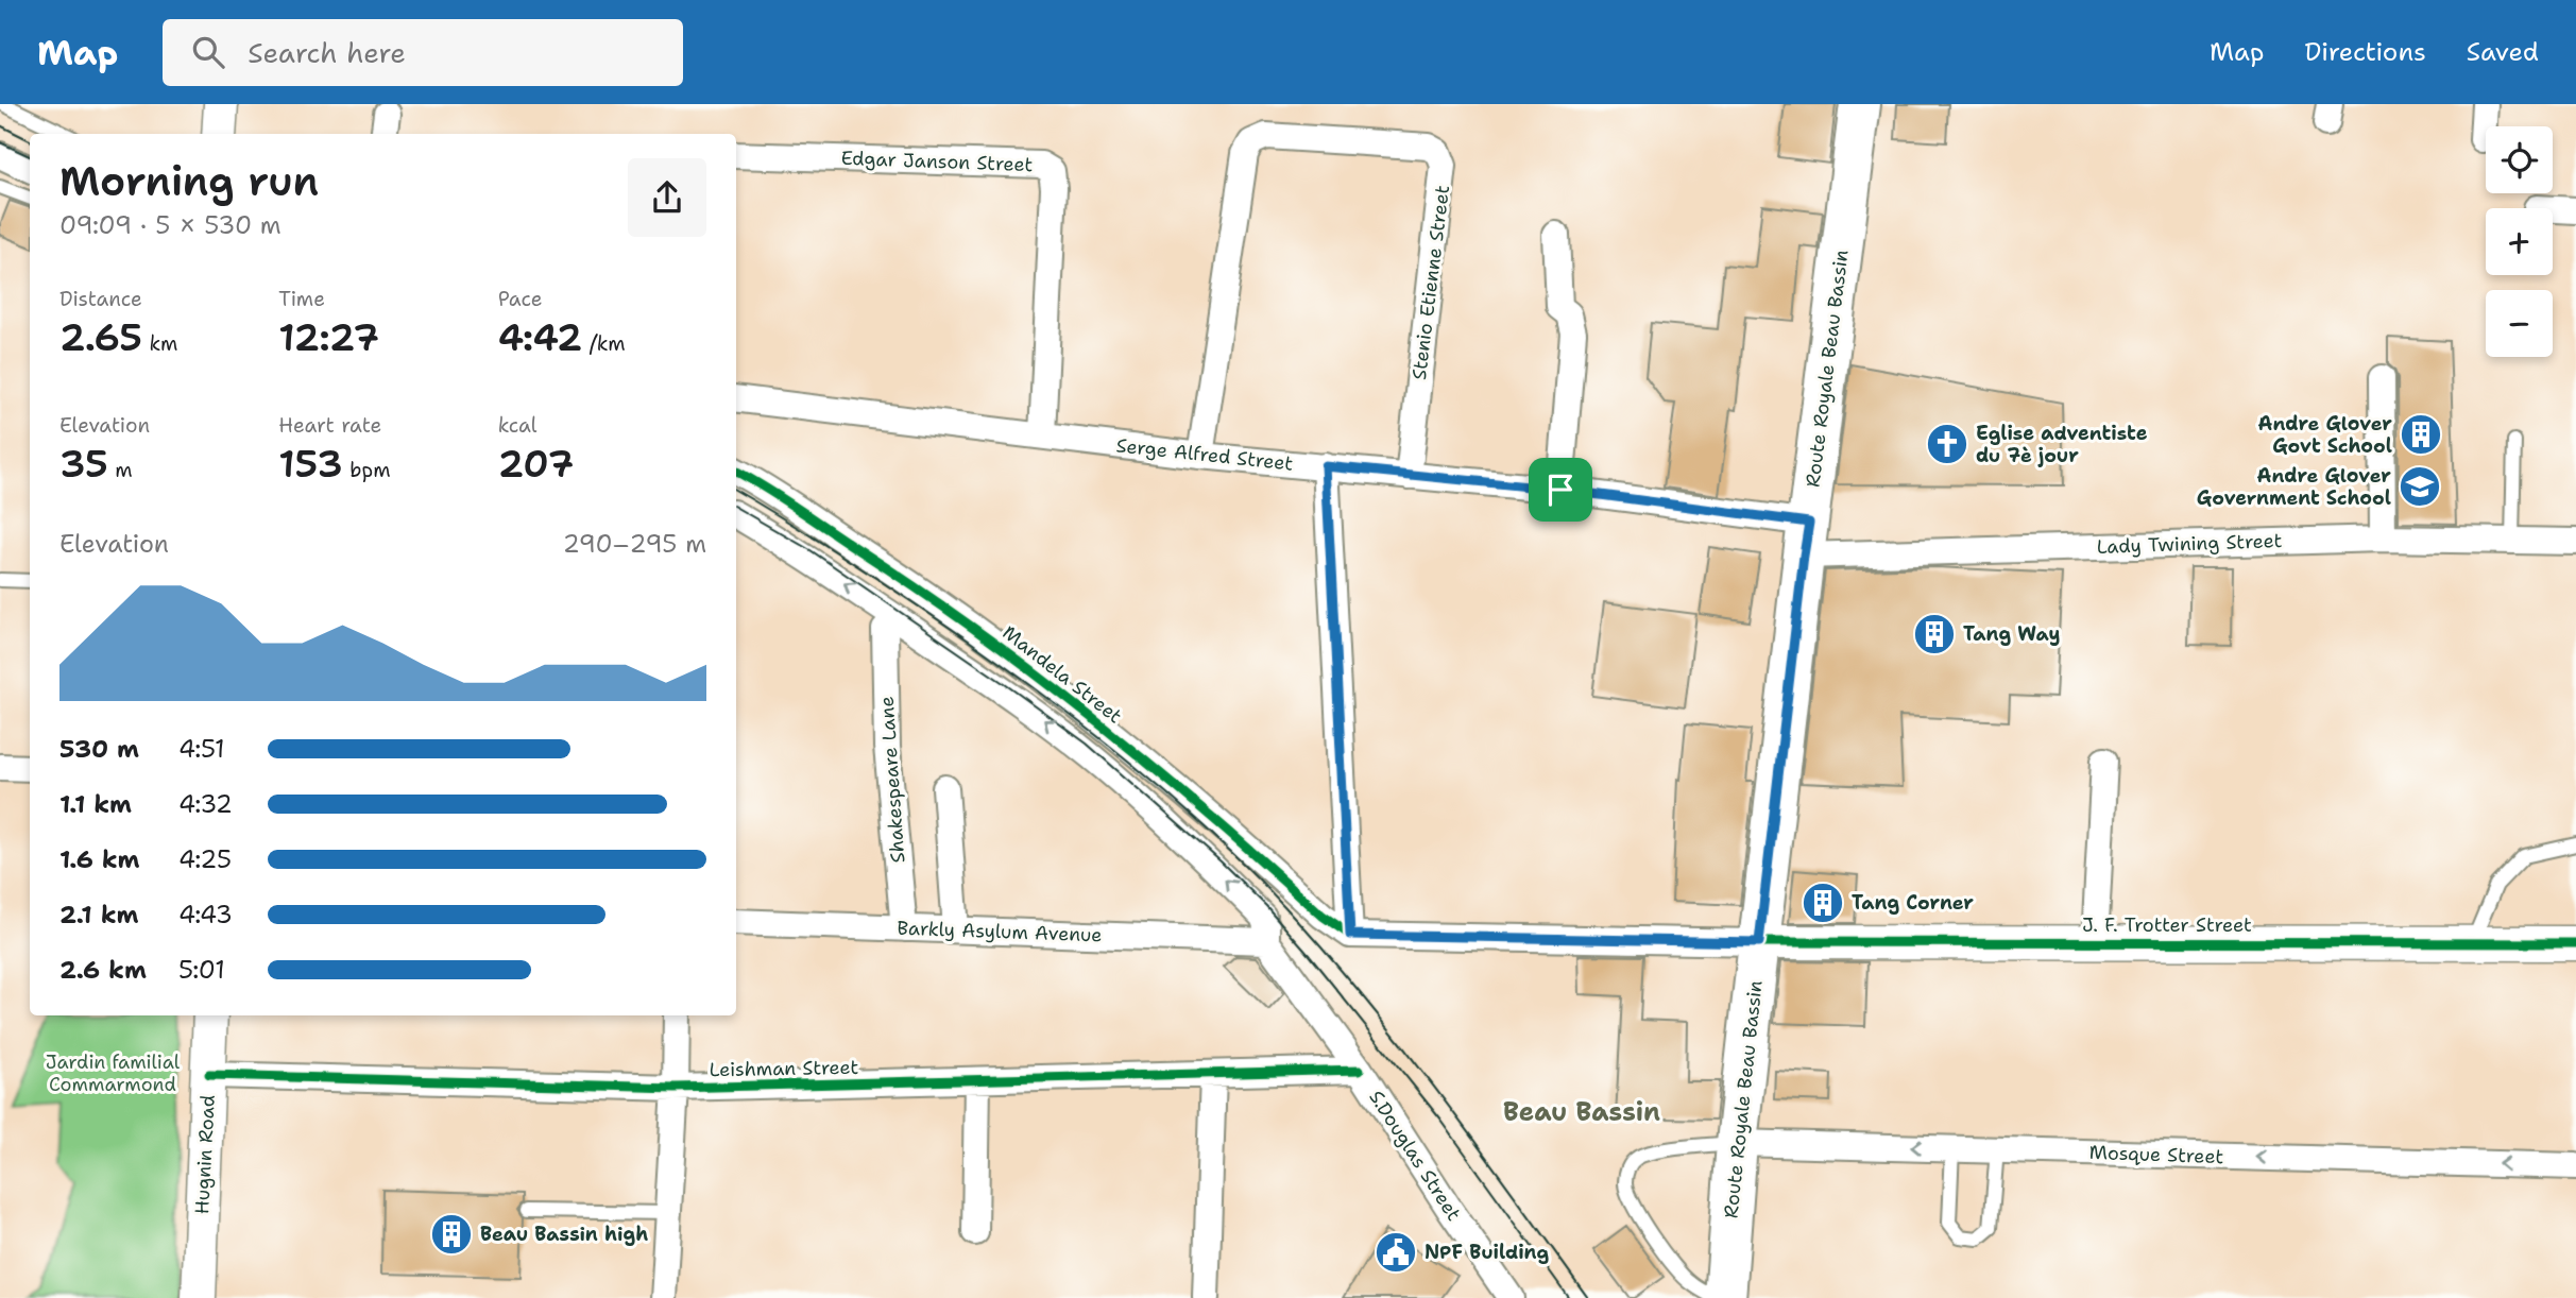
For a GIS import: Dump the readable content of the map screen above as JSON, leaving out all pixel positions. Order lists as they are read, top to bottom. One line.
{"streets":{"main road":["Route Royale Beau Bassin"],"street":["Edgar Janson Street","Stenio Etienne Street","Serge Alfred Street","Lady Twining Street","Mandela Street","Shakespeare Lane","J. F. Trotter Street","Barkly Asylum Avenue","Leishman Street","Hugnin Road","Mosque Street","S.Douglas Street"]},"crossings":[["Edgar Janson Street","Serge Alfred Street"],["Stenio Etienne Street","Serge Alfred Street"],["Route Royale Beau Bassin","Serge Alfred Street"],["Route Royale Beau Bassin","Lady Twining Street"],["Route Royale Beau Bassin","J. F. Trotter Street"],["Route Royale Beau Bassin","Mosque Street"],["Serge Alfred Street","Lady Twining Street"],["Shakespeare Lane","Barkly Asylum Avenue"],["Barkly Asylum Avenue","S.Douglas Street"],["Leishman Street","Hugnin Road"],["Leishman Street","S.Douglas Street"]],"one_way":["Mosque Street","S.Douglas Street"],"districts":["Beau Bassin"],"parks":["Jardin familial Commarmond"],"places":{"building":["Andre Glover Govt School","Tang Way","Tang Corner","Beau Bassin high"],"church":["Eglise adventiste du 7è jour"],"school or university":["Andre Glover Government School"],"public building":["NPF Building"]},"page":{"header":"Map","search":"Search here","nav":["Map","Directions","Saved"],"map_buttons":["+","−"],"heading":["Morning run","09:09 · 5 × 530 m"],"stats":[["Distance","2.65 km"],["Time","12:27"],["Pace","4:42 /km"],["Elevation","35 m"],["Heart rate","153 bpm"],["kcal","207"]],"chart":["Elevation","290–295 m"],"list":[{"name":"530 m","note":"4:51"},{"name":"1.1 km","note":"4:32"},{"name":"1.6 km","note":"4:25"},{"name":"2.1 km","note":"4:43"},{"name":"2.6 km","note":"5:01"}]}}
